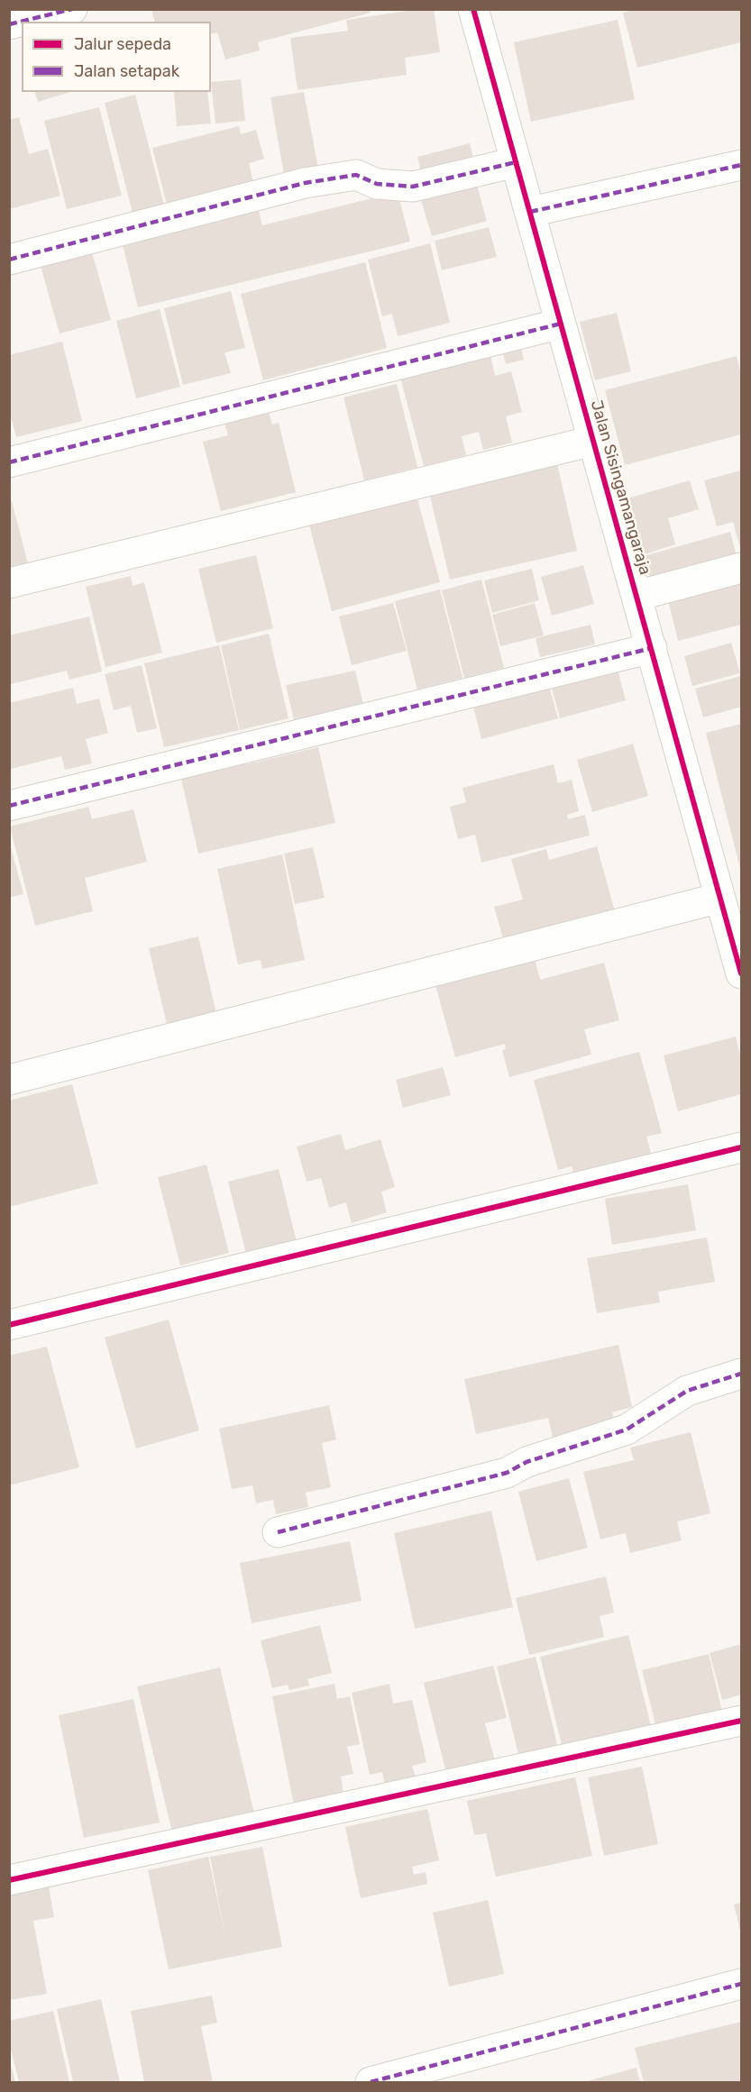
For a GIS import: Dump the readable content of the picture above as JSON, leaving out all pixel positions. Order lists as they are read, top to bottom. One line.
{"streets":{"street":["Jalan Sisingamangaraja"]},"legend":["Jalur sepeda","Jalan setapak"]}
